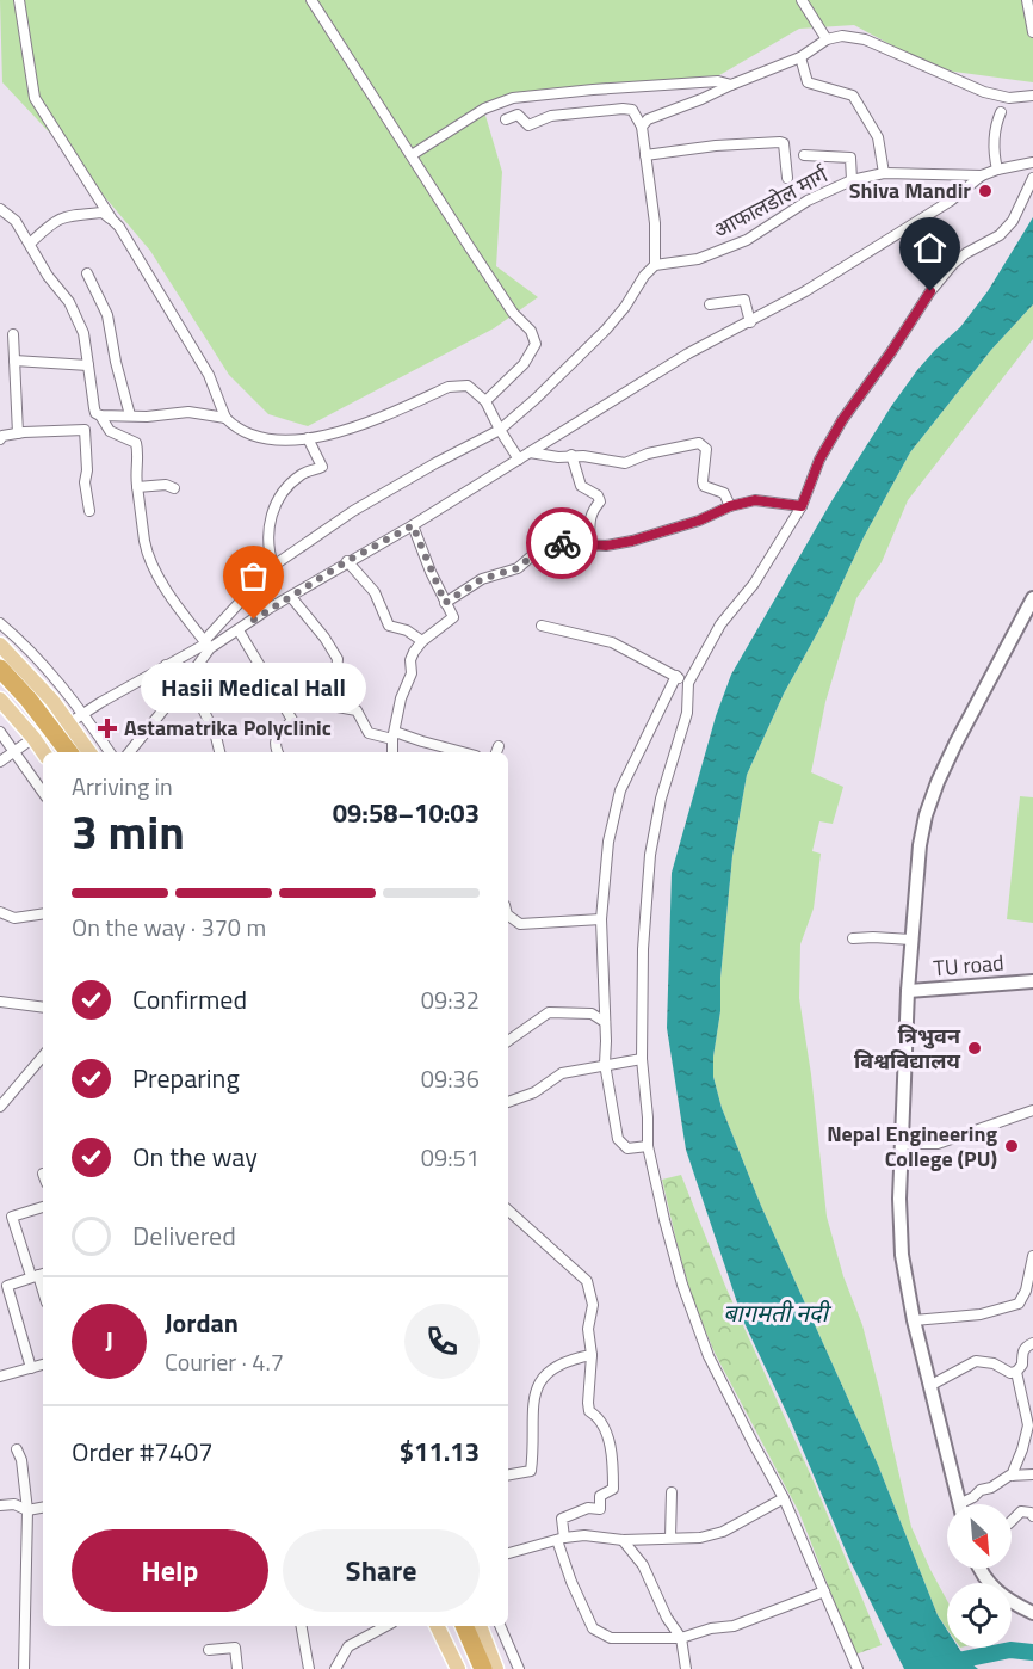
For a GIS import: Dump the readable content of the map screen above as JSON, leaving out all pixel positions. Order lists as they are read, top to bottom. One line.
{"streets":{"main road":["TU road"],"street":["आफालडोल मार्ग"]},"water":["बागमती नदी"],"places":{"other":["Shiva Mandir","Hasii Medical Hall","त्रिभुवन विश्वविद्यालय","Nepal Engineering College (PU)"],"health":["Astamatrika Polyclinic"]},"north":"bottom right","page":{"bubble":"Hasii Medical Hall","heading":["3 min","Arriving in","09:58–10:03"],"panel":["Jordan","Courier · 4.7","Order #7407","$11.13"],"bar":"On the way · 370 m","list":[["Confirmed","09:32"],["Preparing","09:36"],["On the way","09:51"],"Delivered"],"round":"J","buttons":["Help","Share"]}}
